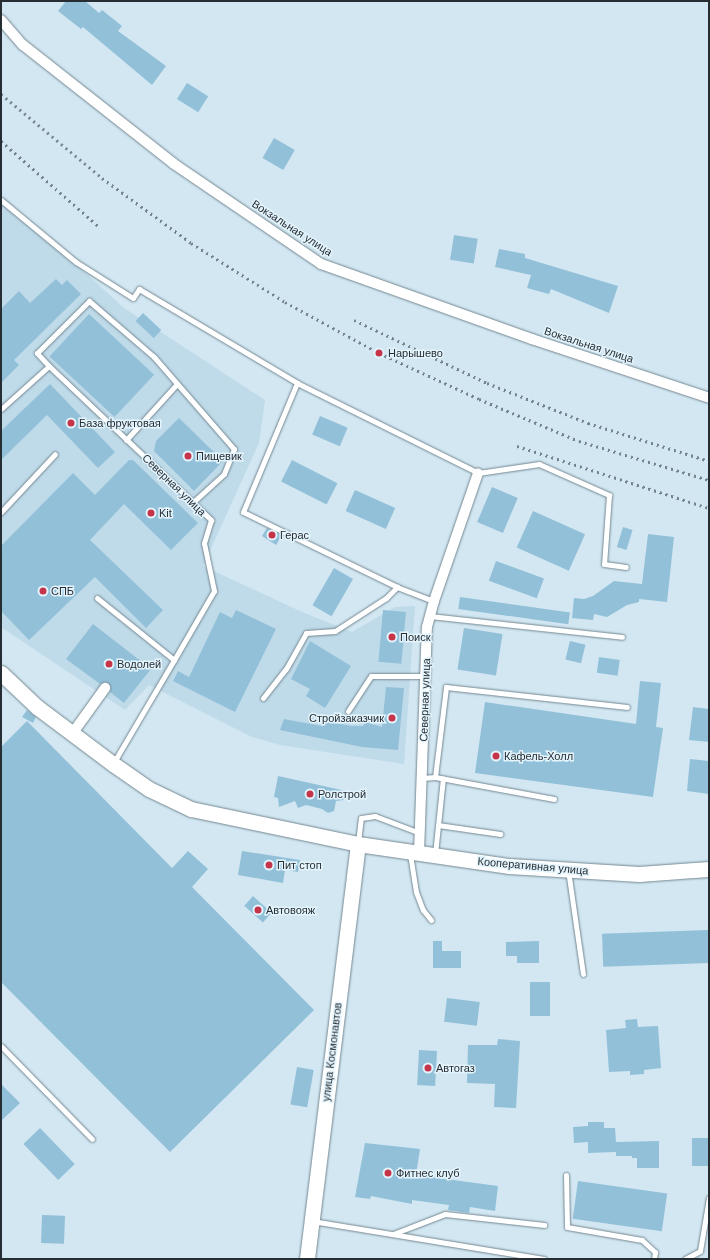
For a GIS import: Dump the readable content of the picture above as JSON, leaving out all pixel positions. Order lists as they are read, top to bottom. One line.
{"streets":{"main road":["Кооперативная улица","улица Космонавтов"],"street":["Вокзальная улица","Северная улица"]},"crossings":[["Северная улица","Кооперативная улица"],["Кооперативная улица","улица Космонавтов"]],"places":["Нарышево","База фруктовая","Пищевик","Kit","Герас","СПБ","Поиск","Водолей","Стройзаказчик","Кафель-Холл","Ролстрой","Пит стоп","Автовояж","Автогаз","Фитнес клуб"]}
